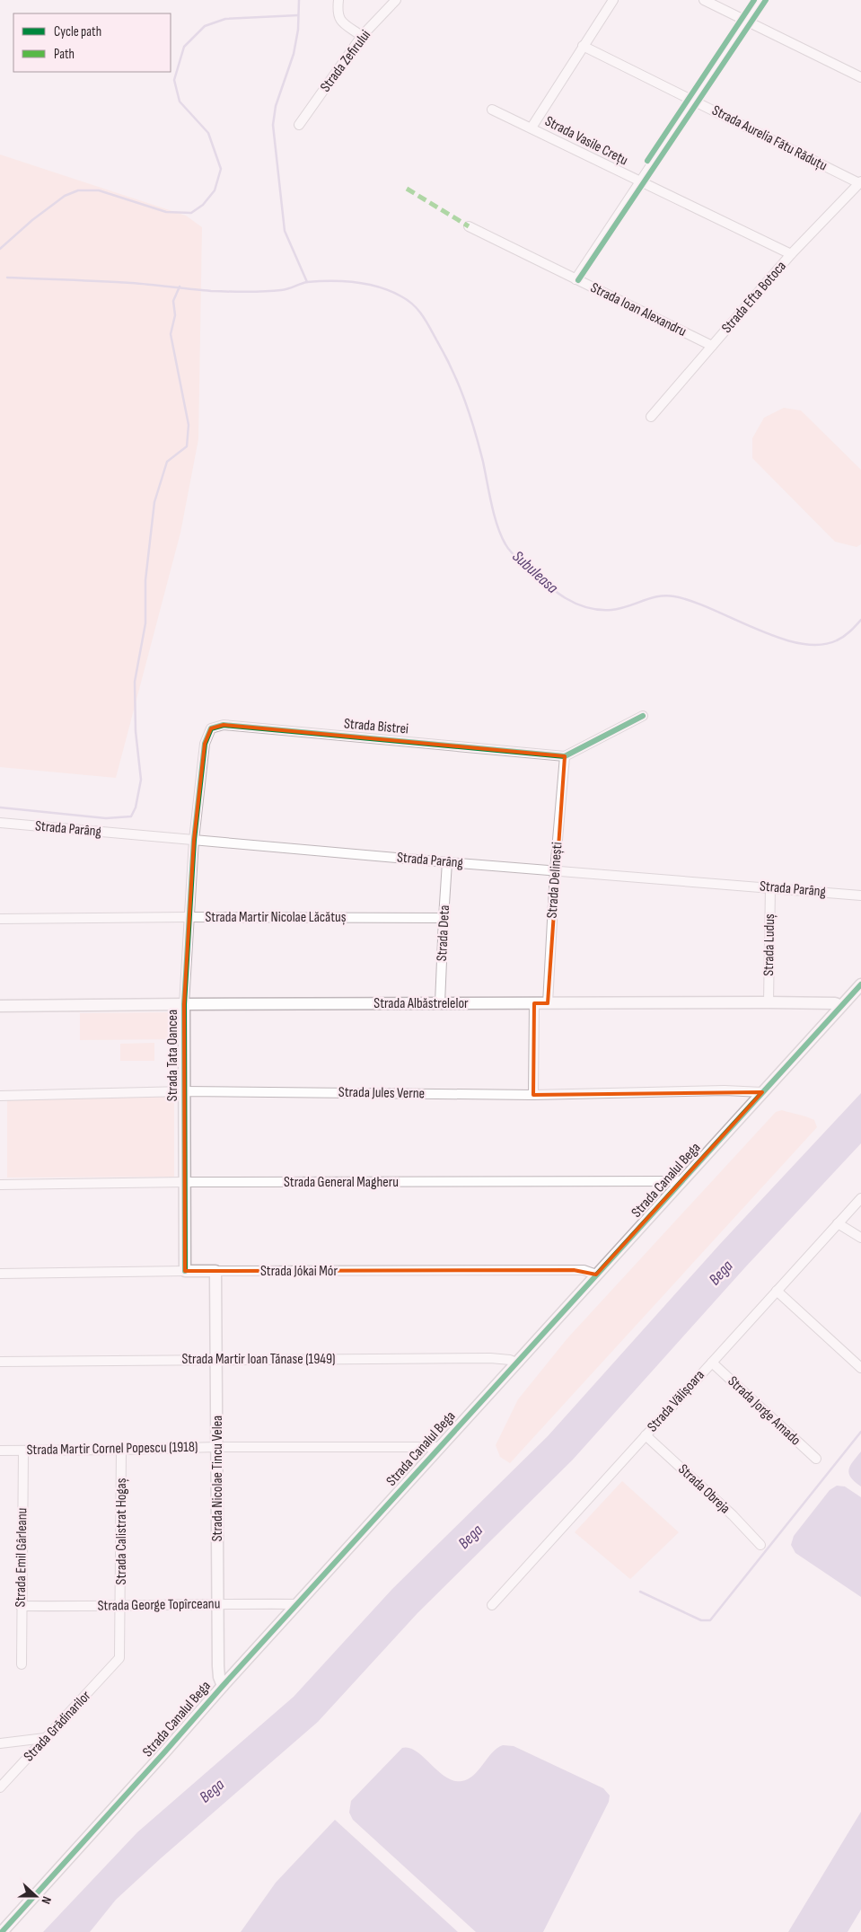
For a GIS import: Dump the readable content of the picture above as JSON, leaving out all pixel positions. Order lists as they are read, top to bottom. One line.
{"streets":{"street":["Strada Zefirului","Strada Aurelia Fătu Răduțu","Strada Vasile Crețu","Strada Efta Botoca","Strada Ioan Alexandru","Strada Bistrei","Strada Parâng","Strada Delinești","Strada Martir Nicolae Lăcătuș","Strada Deta","Strada Luduș","Strada Albăstrelelor","Strada Tata Oancea","Strada Jules Verne","Strada Canalul Bega","Strada General Magheru","Strada Jókai Mór","Strada Martir Ioan Tănase (1949)","Strada Vălișoara","Strada Jorge Amado","Strada Martir Cornel Popescu (1918)","Strada Nicolae Tincu Velea","Strada Obreja","Strada Calistrat Hogaș","Strada Emil Gârleanu","Strada George Topîrceanu","Strada Grădinarilor"]},"crossings":[["Strada Aurelia Fătu Răduțu","Strada Efta Botoca"],["Strada Vasile Crețu","Strada Efta Botoca"],["Strada Efta Botoca","Strada Ioan Alexandru"],["Strada Bistrei","Strada Parâng"],["Strada Bistrei","Strada Delinești"],["Strada Bistrei","Strada Tata Oancea"],["Strada Parâng","Strada Delinești"],["Strada Parâng","Strada Deta"],["Strada Parâng","Strada Luduș"],["Strada Parâng","Strada Tata Oancea"],["Strada Delinești","Strada Albăstrelelor"],["Strada Martir Nicolae Lăcătuș","Strada Deta"],["Strada Martir Nicolae Lăcătuș","Strada Tata Oancea"],["Strada Deta","Strada Albăstrelelor"],["Strada Luduș","Strada Albăstrelelor"],["Strada Albăstrelelor","Strada Tata Oancea"],["Strada Albăstrelelor","Strada Canalul Bega"],["Strada Tata Oancea","Strada Jules Verne"],["Strada Tata Oancea","Strada General Magheru"],["Strada Tata Oancea","Strada Jókai Mór"],["Strada Jules Verne","Strada Canalul Bega"],["Strada Canalul Bega","Strada General Magheru"],["Strada Canalul Bega","Strada Jókai Mór"],["Strada Canalul Bega","Strada Martir Ioan Tănase (1949)"],["Strada Canalul Bega","Strada Martir Cornel Popescu (1918)"],["Strada Canalul Bega","Strada Nicolae Tincu Velea"],["Strada Canalul Bega","Strada George Topîrceanu"],["Strada Jókai Mór","Strada Nicolae Tincu Velea"],["Strada Martir Ioan Tănase (1949)","Strada Nicolae Tincu Velea"],["Strada Vălișoara","Strada Jorge Amado"],["Strada Vălișoara","Strada Obreja"],["Strada Martir Cornel Popescu (1918)","Strada Nicolae Tincu Velea"],["Strada Martir Cornel Popescu (1918)","Strada Calistrat Hogaș"],["Strada Martir Cornel Popescu (1918)","Strada Emil Gârleanu"],["Strada Nicolae Tincu Velea","Strada George Topîrceanu"],["Strada Calistrat Hogaș","Strada George Topîrceanu"],["Strada Calistrat Hogaș","Strada Grădinarilor"],["Strada Emil Gârleanu","Strada George Topîrceanu"]],"water":["Subuleasa","Bega"],"legend":["Cycle path","Path"],"north":"right"}
